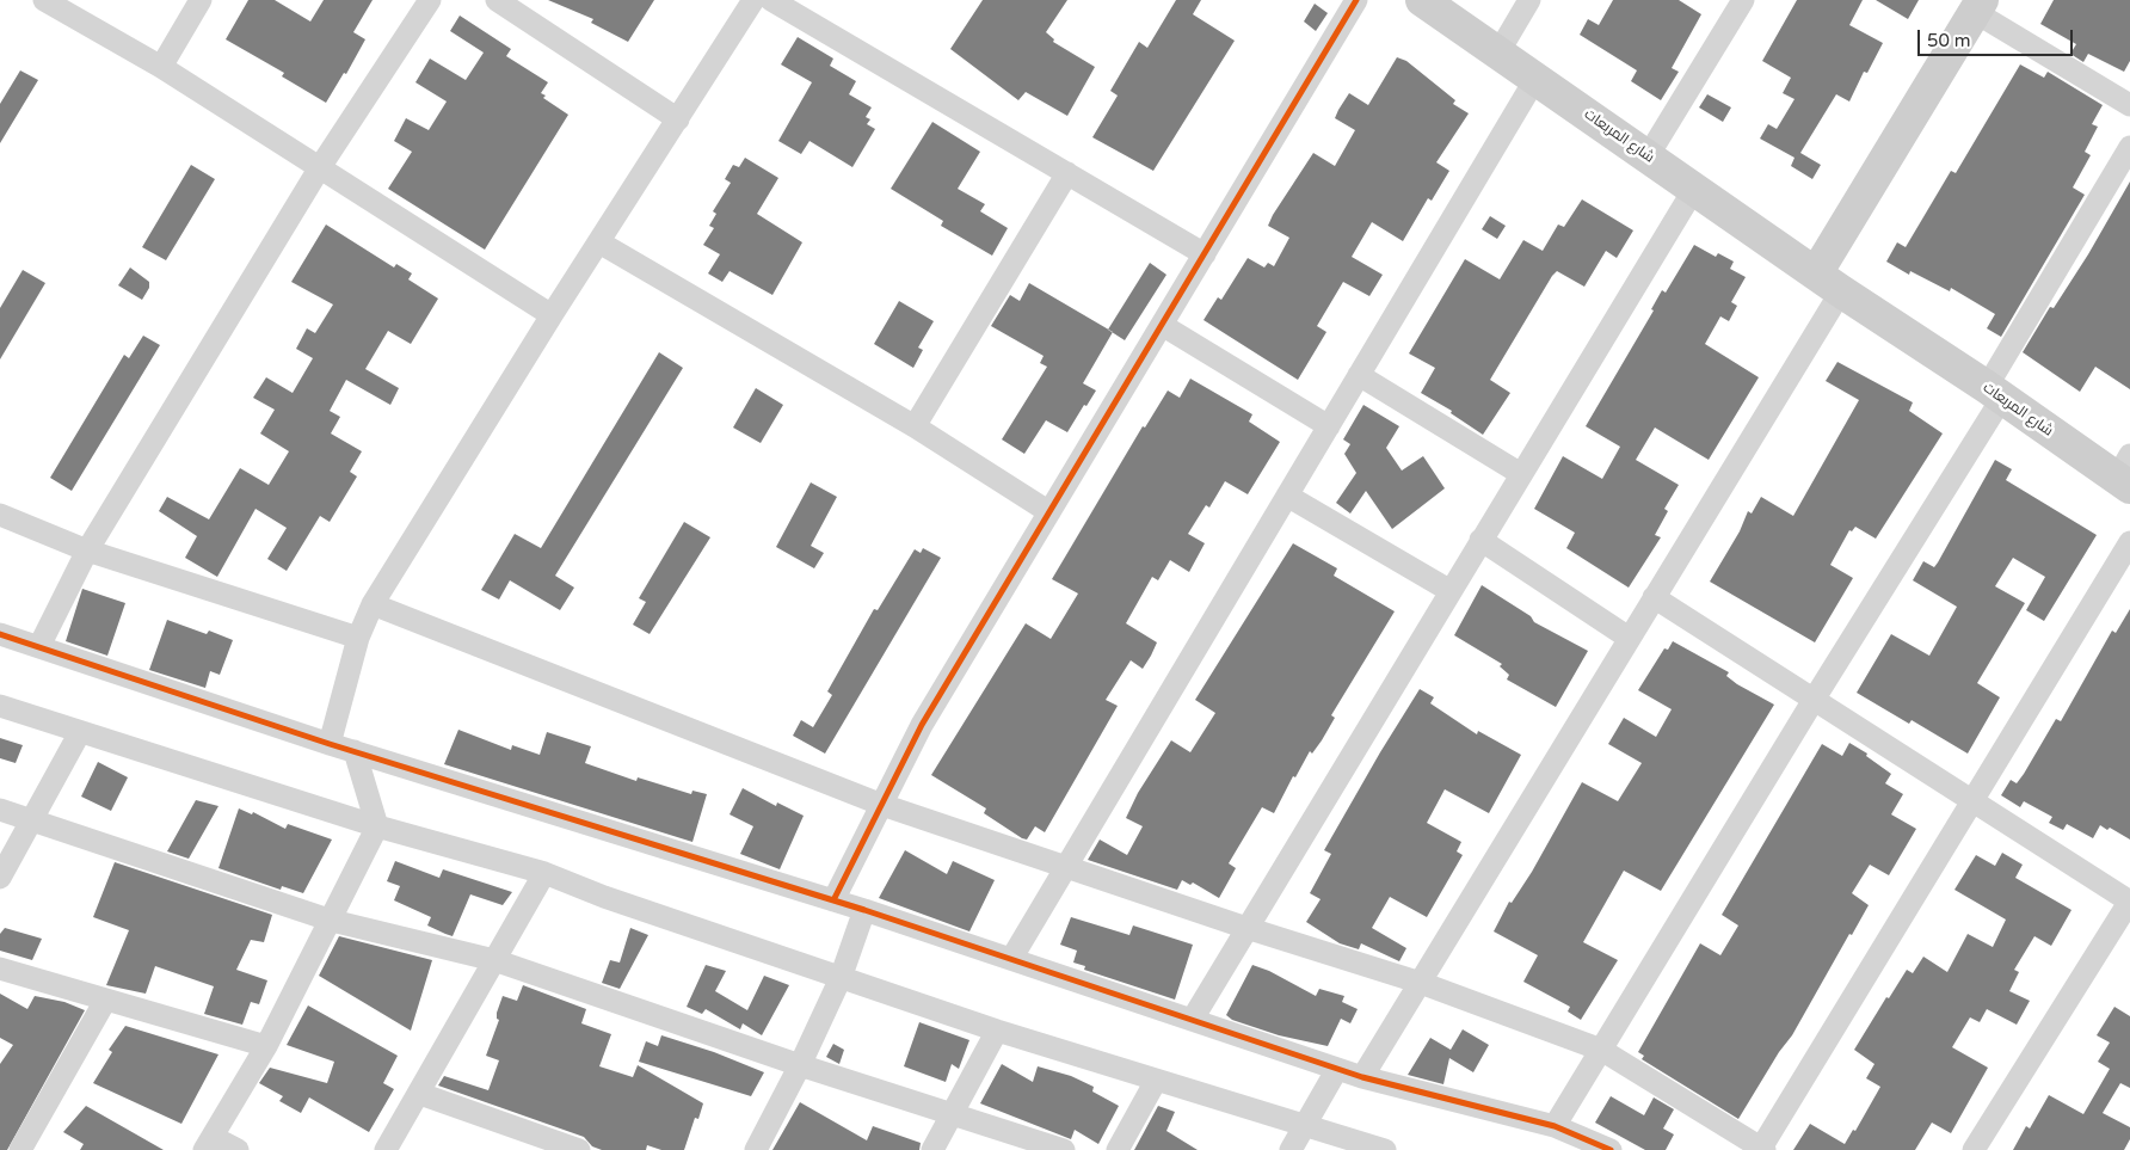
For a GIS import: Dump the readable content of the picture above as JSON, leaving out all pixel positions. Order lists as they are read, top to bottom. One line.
{"streets":{"street":["شارع المربعات"]},"scale_bar":"50 m"}
